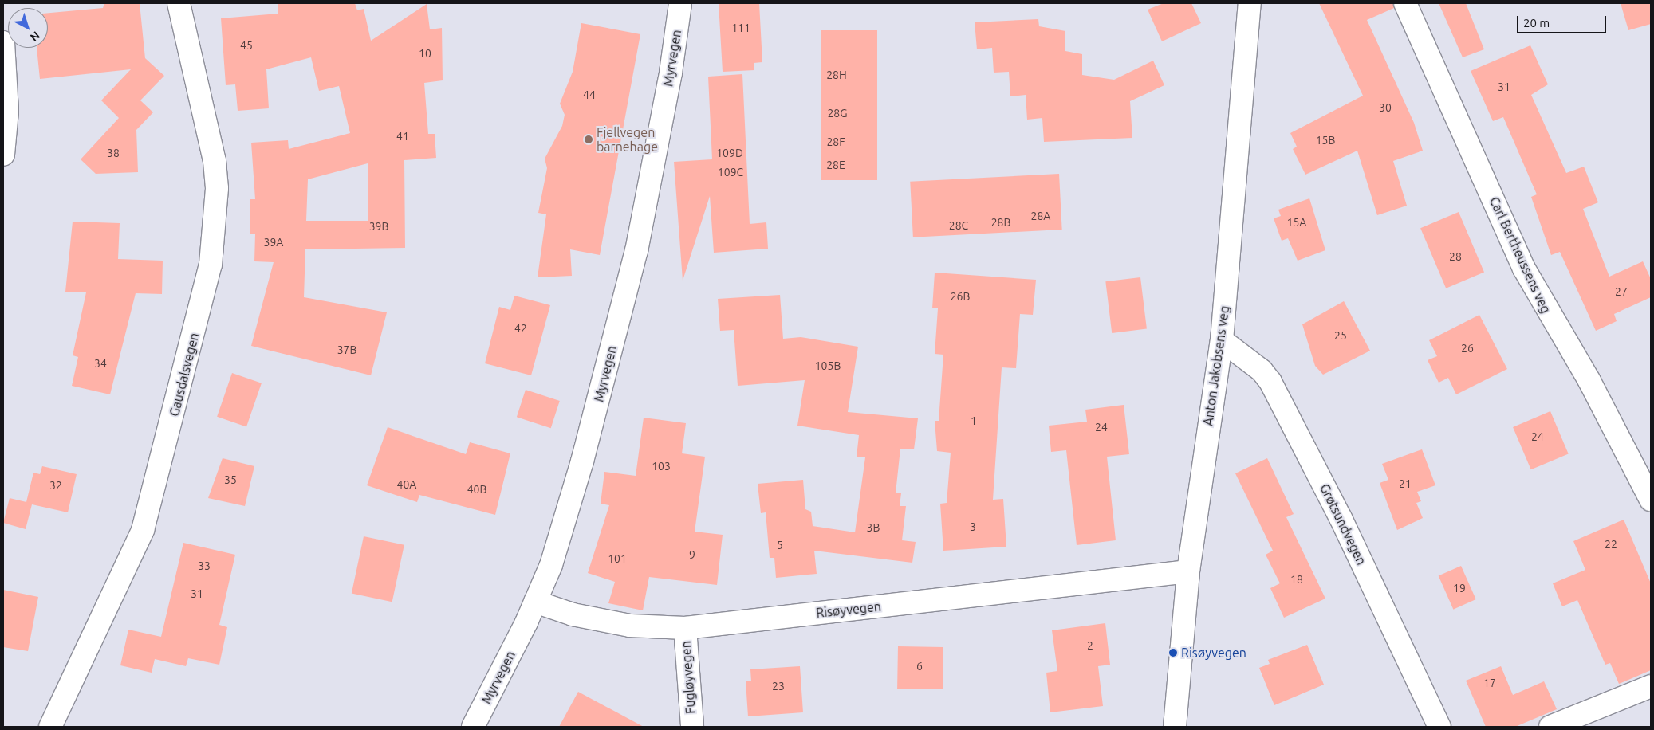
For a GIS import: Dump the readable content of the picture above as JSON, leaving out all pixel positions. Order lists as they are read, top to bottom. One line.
{"streets":{"street":["Myrvegen","Carl Bertheussens veg","Anton Jakobsens veg","Gausdalsvegen","Grøtsundvegen","Risøyvegen","Fugløyvegen"]},"crossings":[["Myrvegen","Risøyvegen"],["Anton Jakobsens veg","Grøtsundvegen"],["Anton Jakobsens veg","Risøyvegen"],["Risøyvegen","Fugløyvegen"]],"places":["Fjellvegen barnehage","Risøyvegen"],"house_numbers":["111","45","10","28H","31","44","30","28G","41","15B","28F","38","109D","28E","109C","28A","28B","15A","28C","39B","39A","28","27","26B","42","25","26","37B","34","105B","1","24","24","103","35","21","40A","32","40B","3","3B","22","5","9","101","33","18","19","31","2","6","17","23"],"scale_bar":"20 m","north":"bottom right"}
